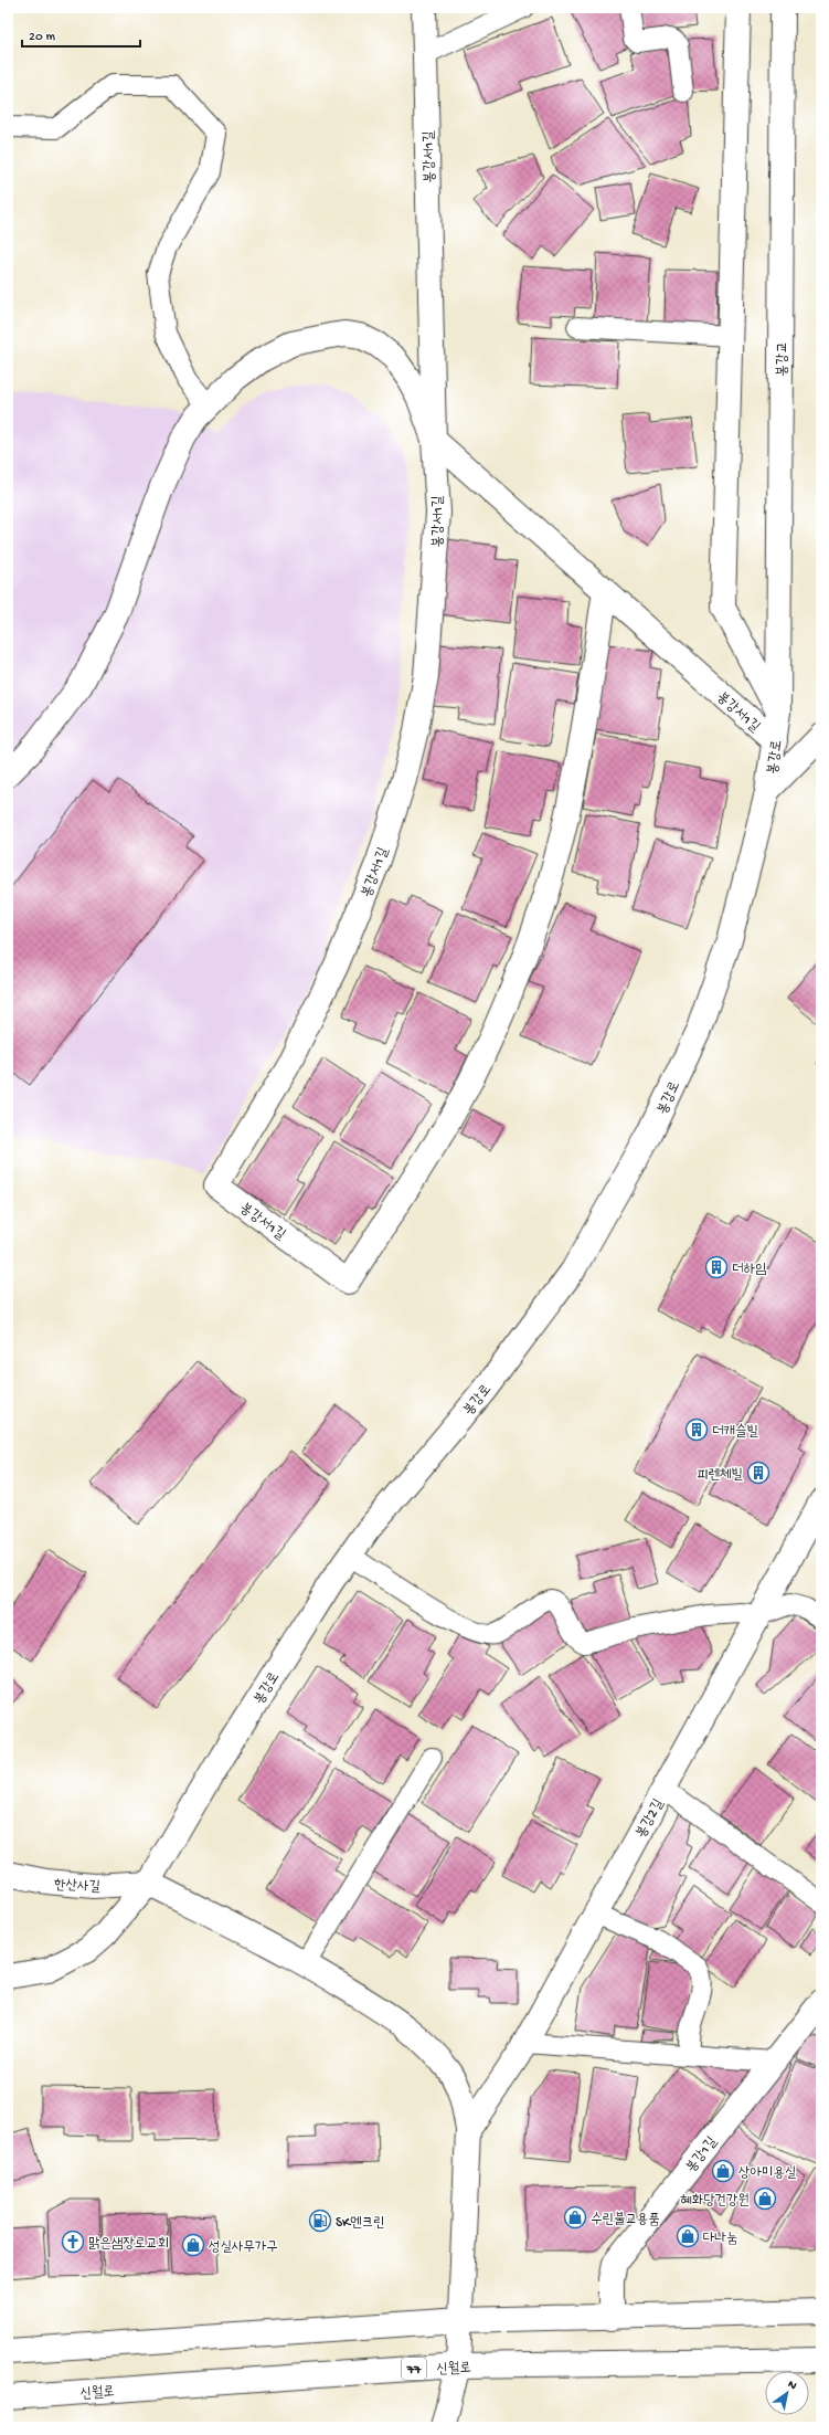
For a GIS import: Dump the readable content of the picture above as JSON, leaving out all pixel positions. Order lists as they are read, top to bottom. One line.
{"streets":{"street":["봉강서1길","봉강교","봉강로","봉강2길","한산사길","봉강1길","신월로","77"]},"crossings":[["봉강서1길","봉강로"],["봉강교","봉강로"],["봉강로","한산사길"]],"places":{"building":["더하임","더캐슬빌","피렌체빌"],"shop":["상아미용실","혜화당건강원","수린불교용품","다나눔","성실사무가구"],"fuel station":["SK엔크린"],"church":["맑은샘장로교회"]},"scale_bar":"20 m","north":"top right"}
